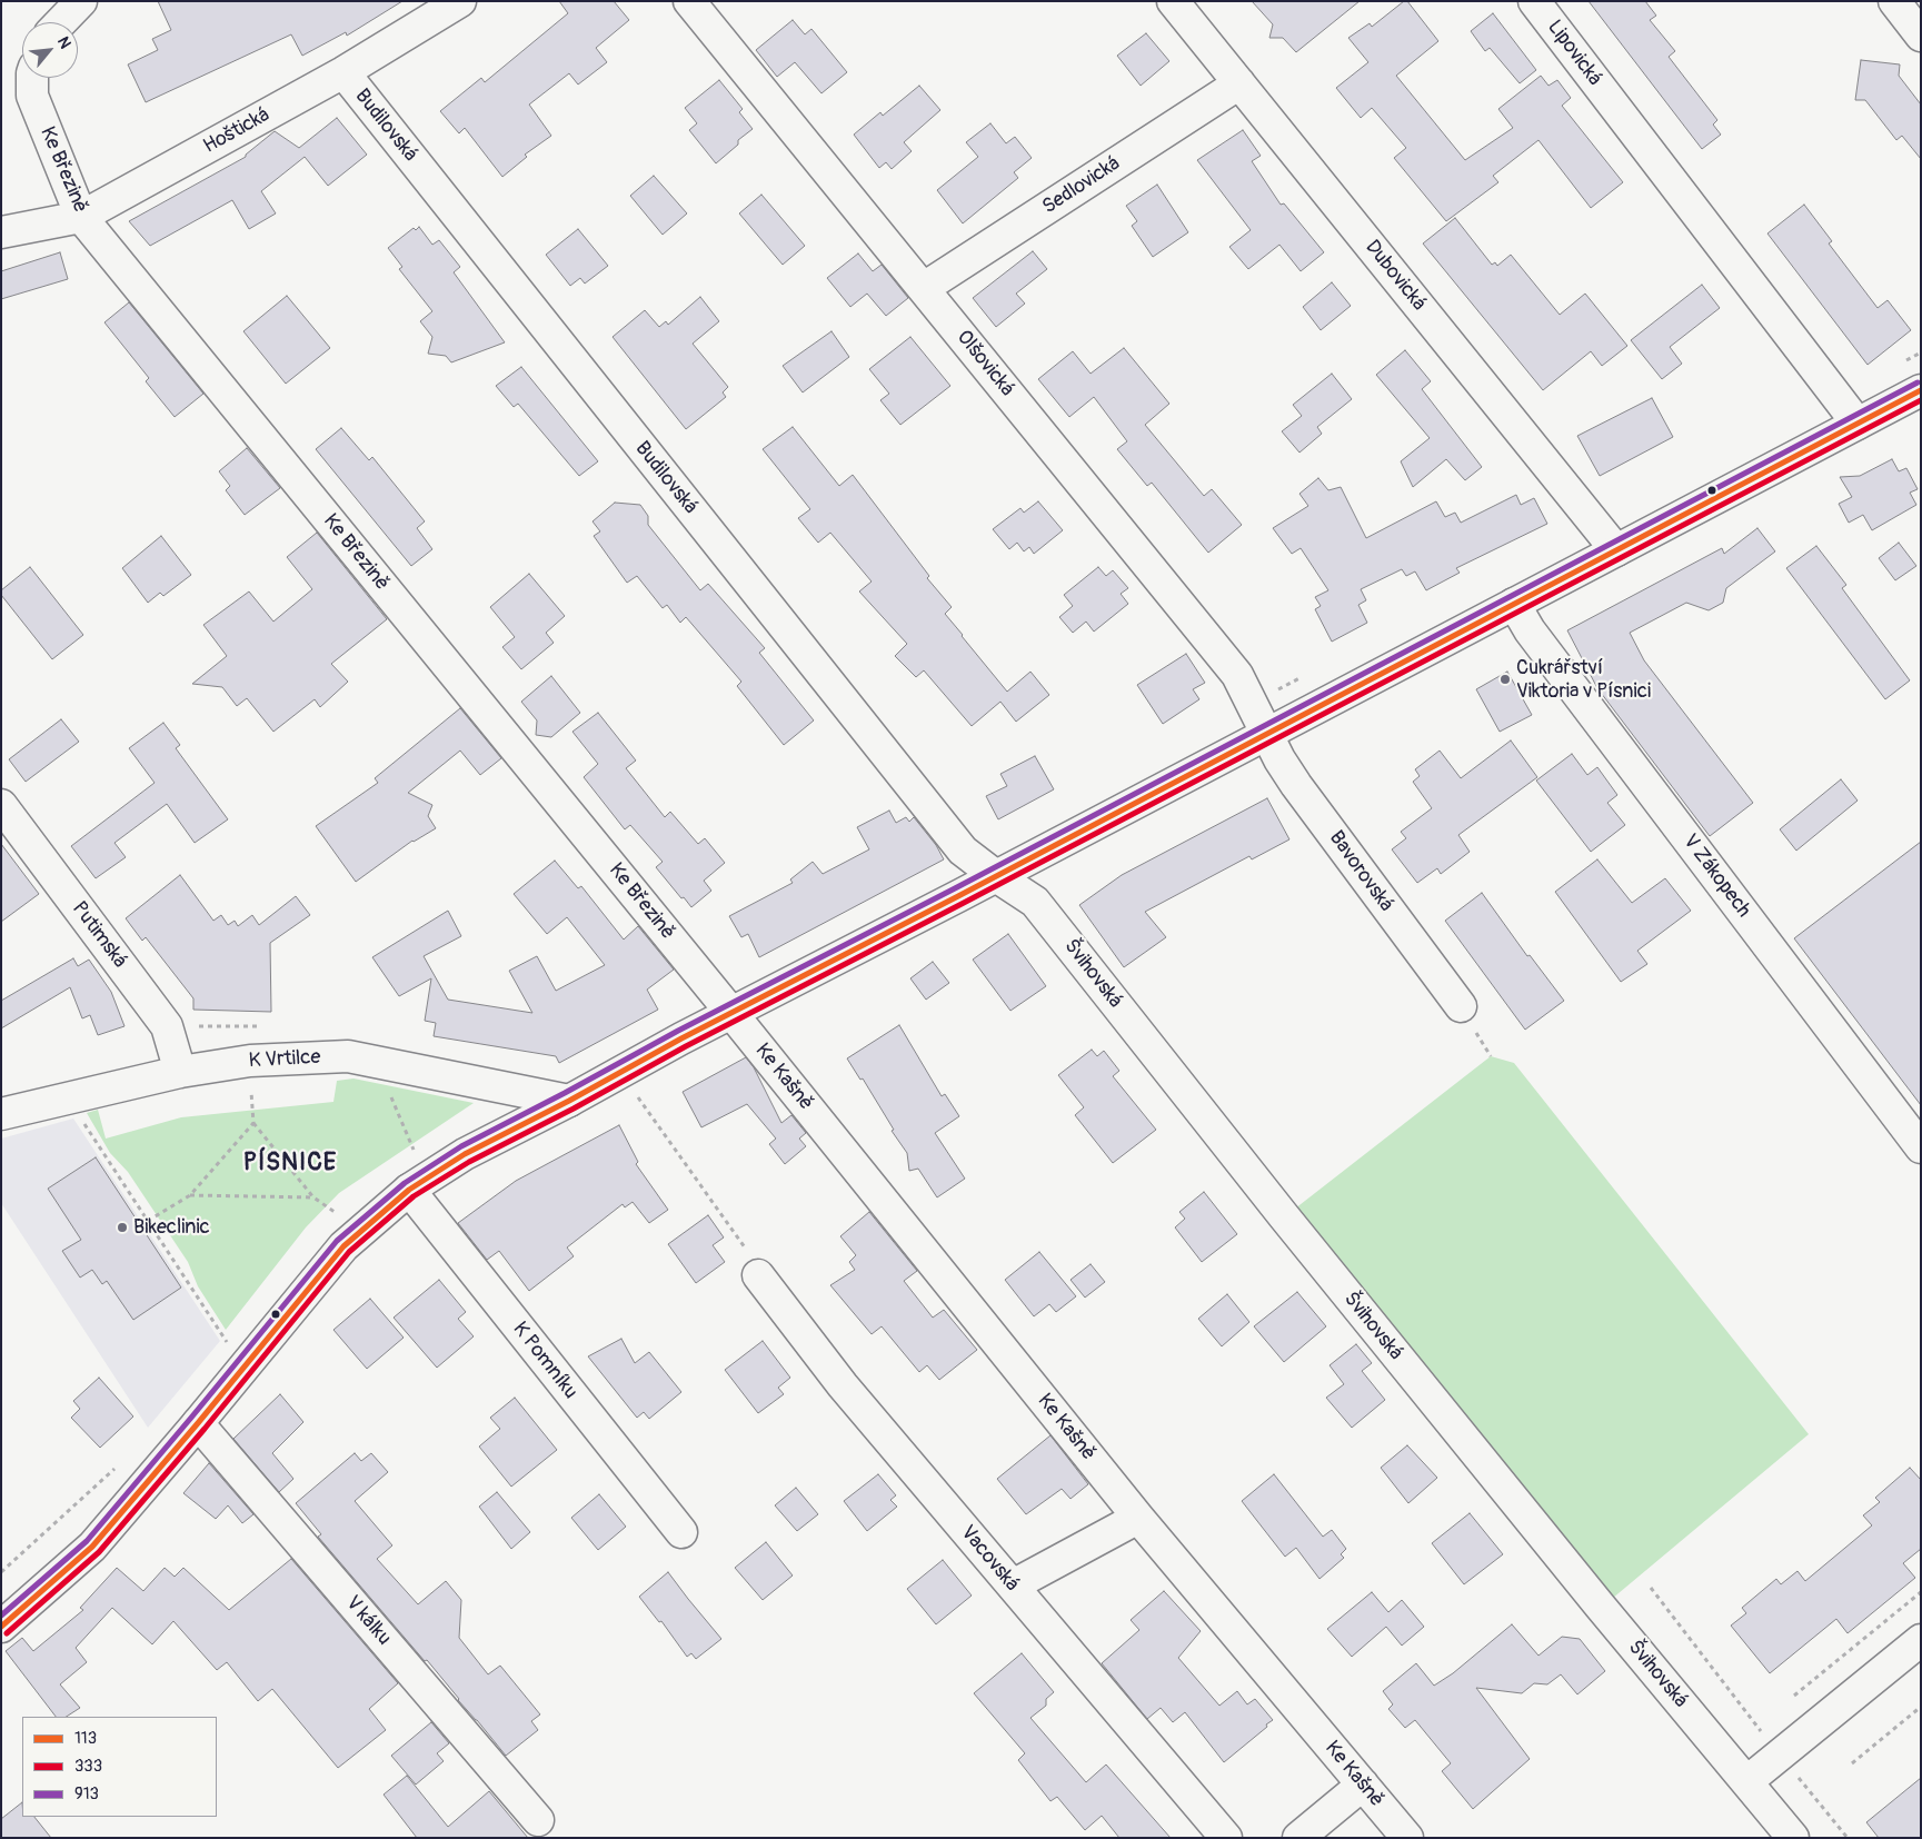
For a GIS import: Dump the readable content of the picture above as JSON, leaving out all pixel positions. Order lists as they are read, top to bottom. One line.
{"streets":{"street":["Lipovická","Budilovská","Hoštická","Ke Březině","Sedlovická","Dubovická","Olšovická","Bavorovská","V Zákopech","Putimská","Švihovská","K Vrtilce","Ke Kašně","K Pomníku","Vacovská","V kálku"]},"crossings":[["Budilovská","Hoštická"],["Budilovská","Švihovská"],["Hoštická","Ke Březině"],["Ke Březině","Ke Kašně"],["Sedlovická","Dubovická"],["Sedlovická","Olšovická"],["Olšovická","Bavorovská"],["Putimská","K Vrtilce"]],"districts":["PÍSNICE"],"places":["Cukrářství Viktoria v Písnici","Bikeclinic"],"lines":["transit line 913","transit line 113","transit line 333"],"legend":["113","333","913"],"north":"top right"}
